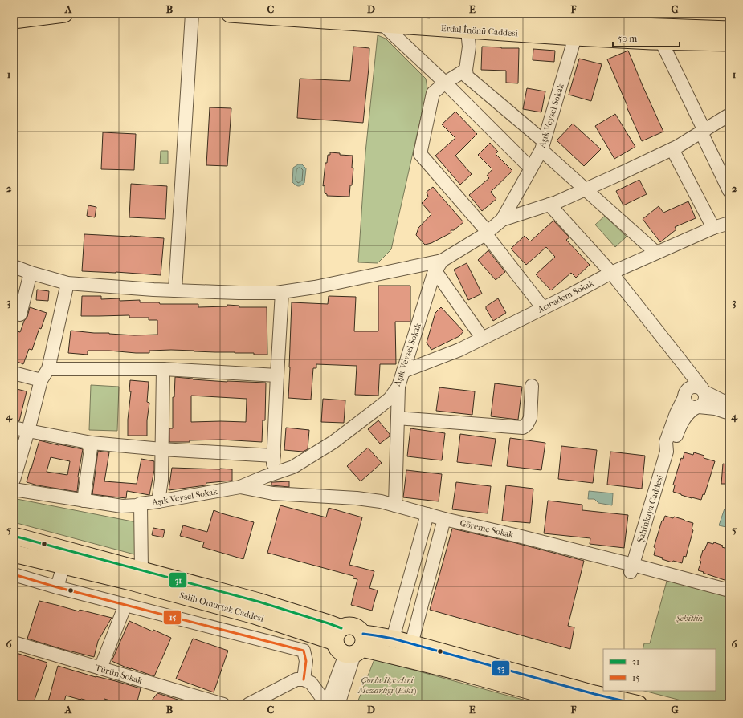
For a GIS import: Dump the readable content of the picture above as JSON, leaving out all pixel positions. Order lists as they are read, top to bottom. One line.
{"streets":{"main road":["Erdal İnönü Caddesi","Salih Omurtak Caddesi"],"street":["Aşık Veysel Sokak","Acıbadem Sokak","Şahinkaya Caddesi","Göreme Sokak","Türün Sokak"]},"crossings":[["Erdal İnönü Caddesi","Aşık Veysel Sokak"],["Aşık Veysel Sokak","Acıbadem Sokak"],["Aşık Veysel Sokak","Göreme Sokak"],["Şahinkaya Caddesi","Göreme Sokak"]],"parks":["Şehitlik","Çorlu İlçe Asri Mezarlığı (Eski)"],"lines":["transit line 31","transit line 15","transit line 53"],"legend":["31","15"],"scale_bar":"50 m","grid":{"columns":["A","B","C","D","E","F","G"],"rows":["1","2","3","4","5","6"]}}
